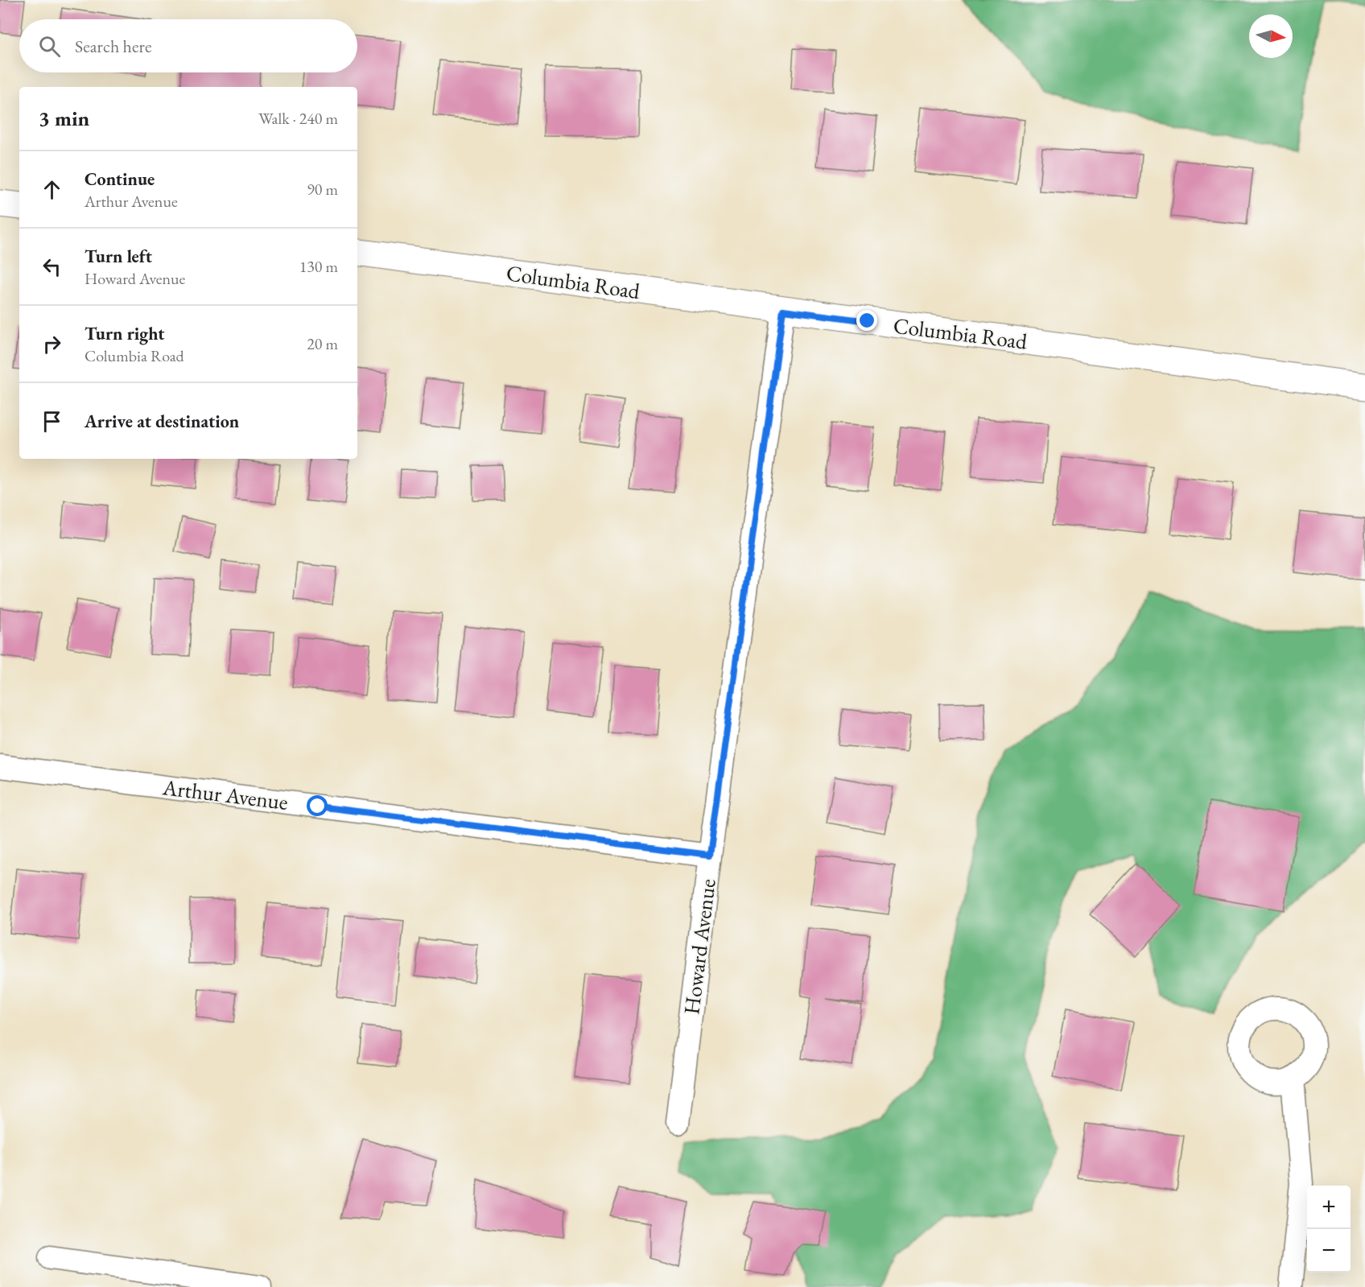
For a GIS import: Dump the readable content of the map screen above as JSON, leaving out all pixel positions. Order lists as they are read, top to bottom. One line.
{"streets":{"main road":["Columbia Road"],"street":["Arthur Avenue","Howard Avenue"]},"crossings":[["Columbia Road","Howard Avenue"],["Arthur Avenue","Howard Avenue"]],"north":"right","page":{"search":"Search here","heading":["3 min","Walk · 240 m"],"list":[["Continue","Arthur Avenue","90 m"],["Turn left","Howard Avenue","130 m"],["Turn right","Columbia Road","20 m"],"Arrive at destination"],"map_buttons":["+","−"]}}
